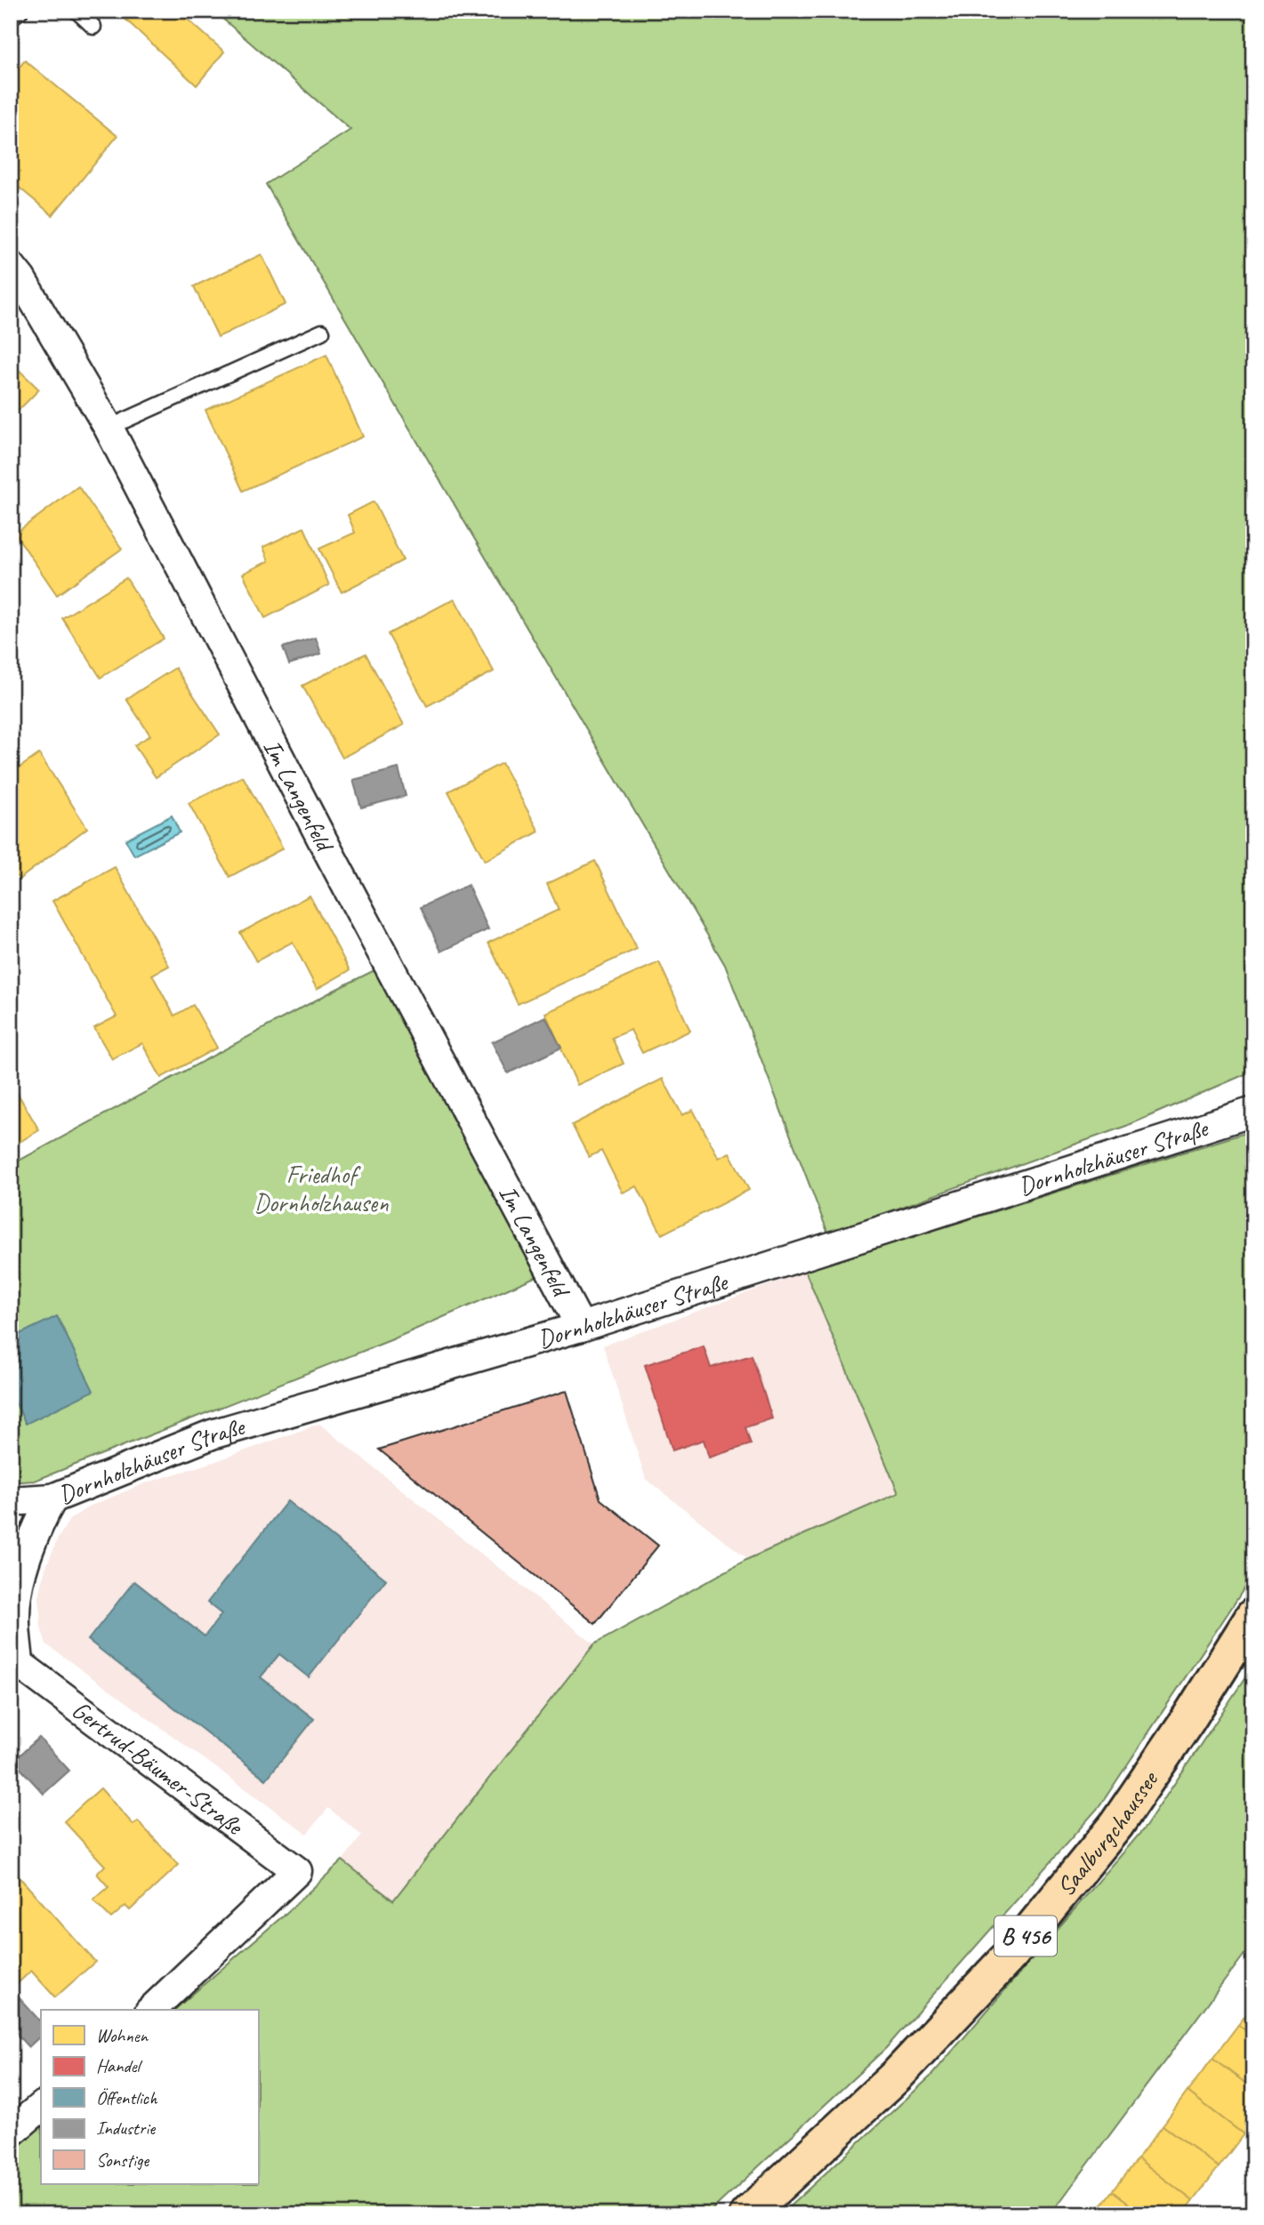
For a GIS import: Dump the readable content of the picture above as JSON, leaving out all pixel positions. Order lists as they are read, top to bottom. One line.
{"streets":{"main road":["Saalburgchaussee","B 456"],"street":["Im Langenfeld","Dornholzhäuser Straße","Gertrud-Bäumer-Straße"]},"crossings":[["Im Langenfeld","Dornholzhäuser Straße"],["Dornholzhäuser Straße","Gertrud-Bäumer-Straße"]],"parks":["Friedhof Dornholzhausen"],"legend":["Wohnen","Handel","Öffentlich","Industrie","Sonstige"]}
